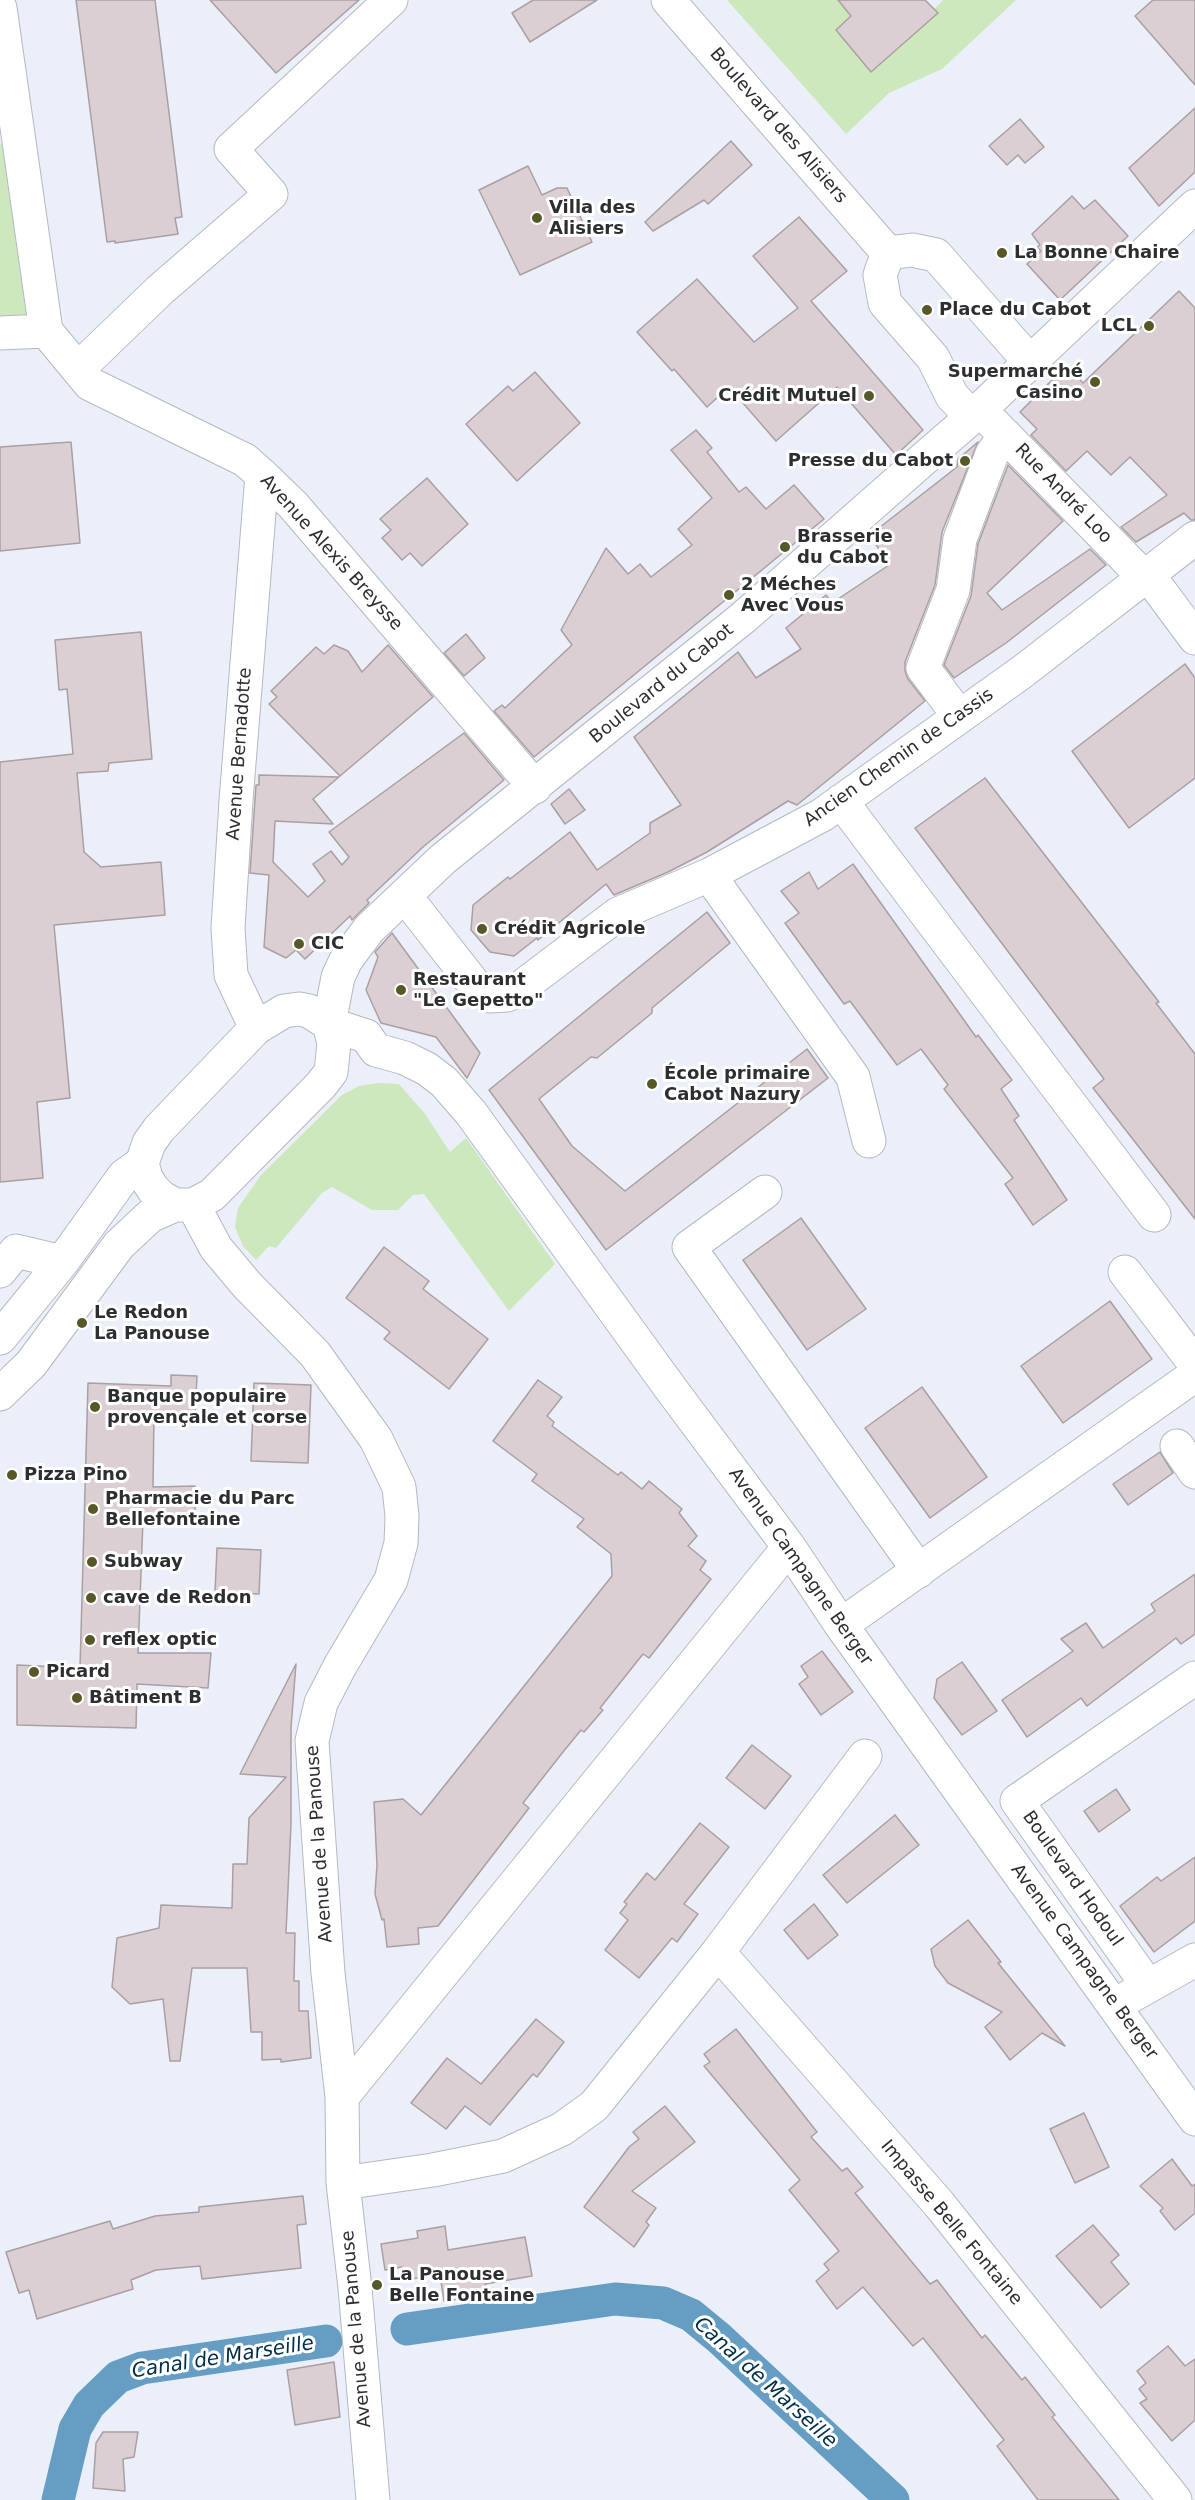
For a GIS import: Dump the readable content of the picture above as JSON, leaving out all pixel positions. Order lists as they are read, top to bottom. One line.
{"streets":{"street":["Boulevard des Alisiers","Rue André Loo","Avenue Alexis Breysse","Boulevard du Cabot","Avenue Bernadotte","Ancien Chemin de Cassis","Avenue Campagne Berger","Avenue de la Panouse","Boulevard Hodoul","Impasse Belle Fontaine"]},"crossings":[["Rue André Loo","Boulevard du Cabot"],["Rue André Loo","Ancien Chemin de Cassis"],["Avenue Alexis Breysse","Boulevard du Cabot"],["Avenue Alexis Breysse","Avenue Bernadotte"],["Boulevard du Cabot","Ancien Chemin de Cassis"],["Boulevard du Cabot","Avenue Campagne Berger"]],"water":["Canal de Marseille"],"places":["Villa des Alisiers","La Bonne Chaire","Place du Cabot","LCL","Supermarché Casino","Crédit Mutuel","Presse du Cabot","Brasserie du Cabot","2 Méches Avec Vous","Crédit Agricole","CIC","Restaurant \"Le Gepetto\"","École primaire Cabot Nazury","Le Redon La Panouse","Banque populaire provençale et corse","Pizza Pino","Pharmacie du Parc Bellefontaine","Subway","cave de Redon","reflex optic","Picard","Bâtiment B","La Panouse Belle Fontaine"]}
